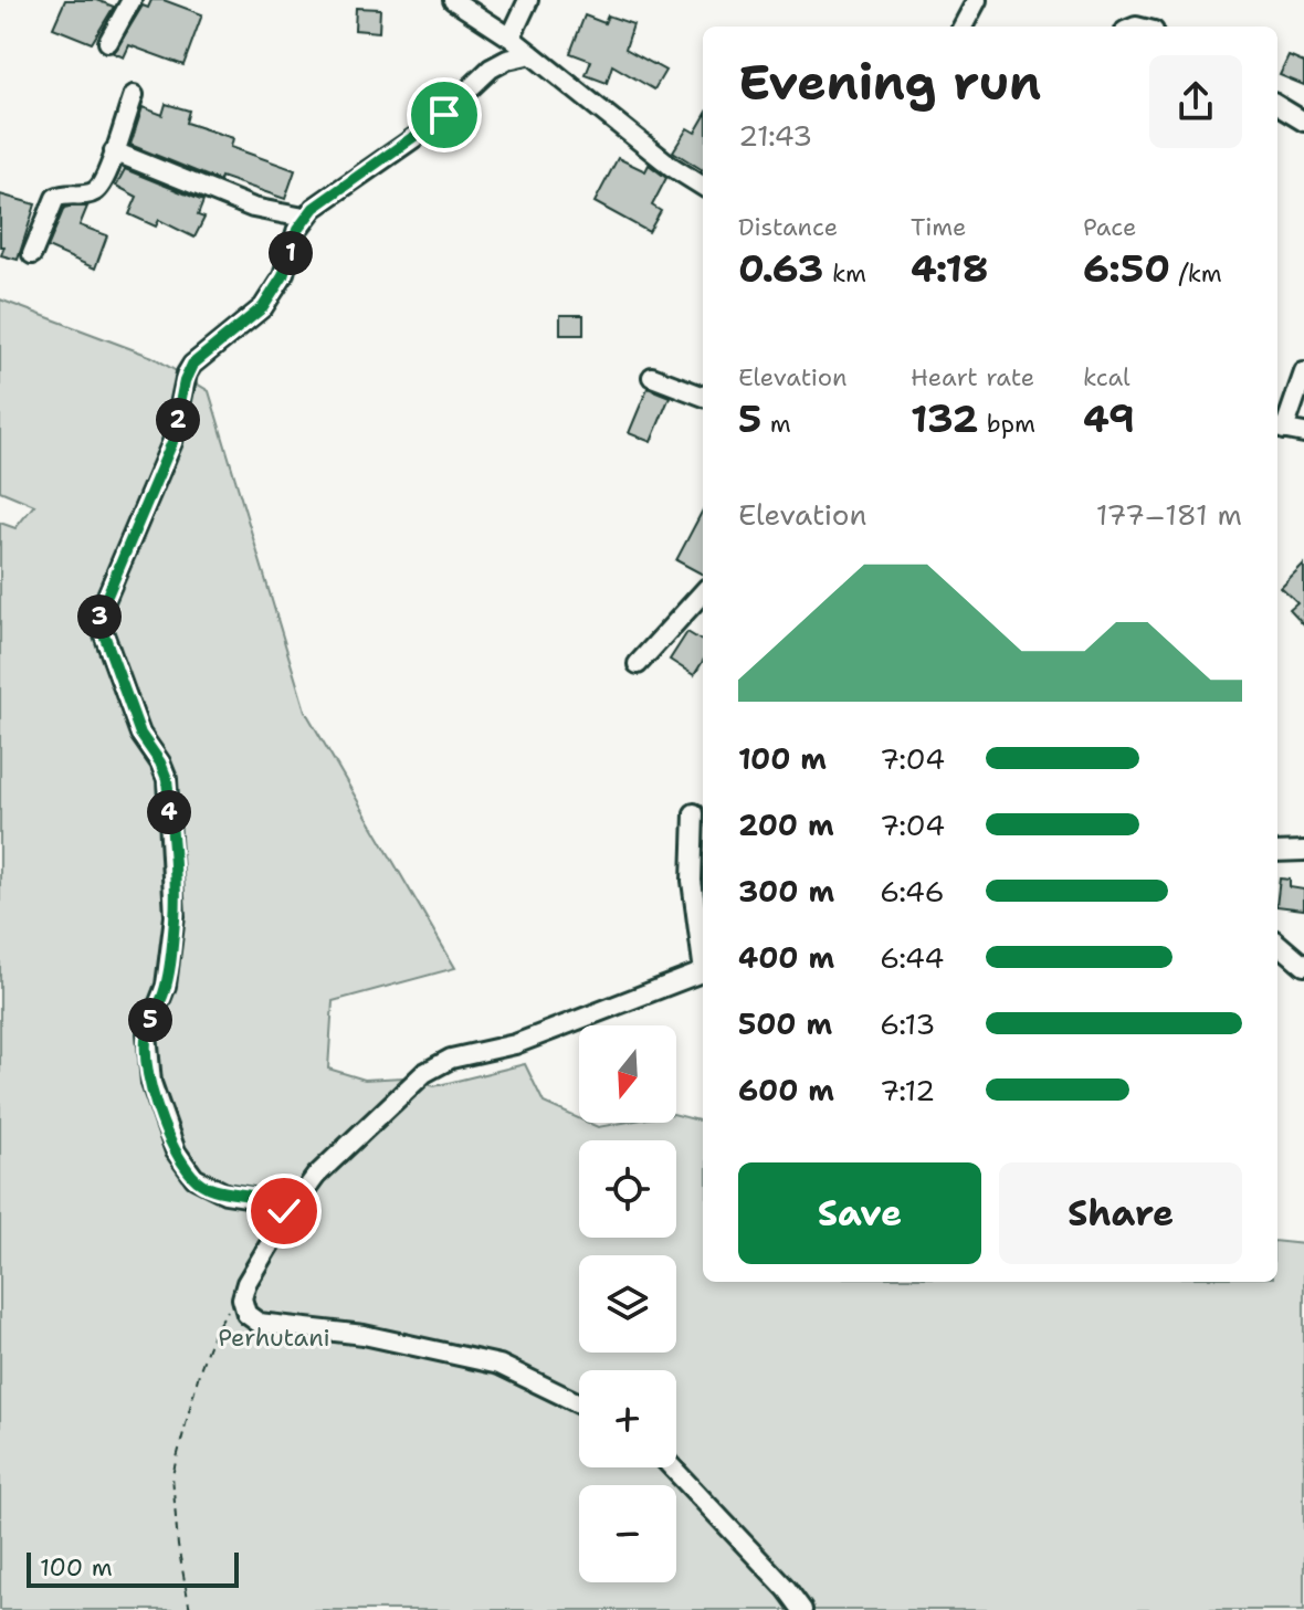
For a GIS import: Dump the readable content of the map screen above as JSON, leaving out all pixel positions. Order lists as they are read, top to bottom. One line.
{"parks":["Perhutani"],"scale_bar":"100 m","north":"bottom","page":{"heading":["Evening run","21:43"],"stats":[["Distance","0.63 km"],["Time","4:18"],["Pace","6:50 /km"],["Elevation","5 m"],["Heart rate","132 bpm"],["kcal","49"]],"pins":["1","2","3","4","5"],"chart":["Elevation","177–181 m"],"list":[{"name":"100 m","note":"7:04"},{"name":"200 m","note":"7:04"},{"name":"300 m","note":"6:46"},{"name":"400 m","note":"6:44"},{"name":"500 m","note":"6:13"},{"name":"600 m","note":"7:12"}],"map_buttons":["+","−"],"buttons":["Save","Share"],"scale":"100 m"}}
